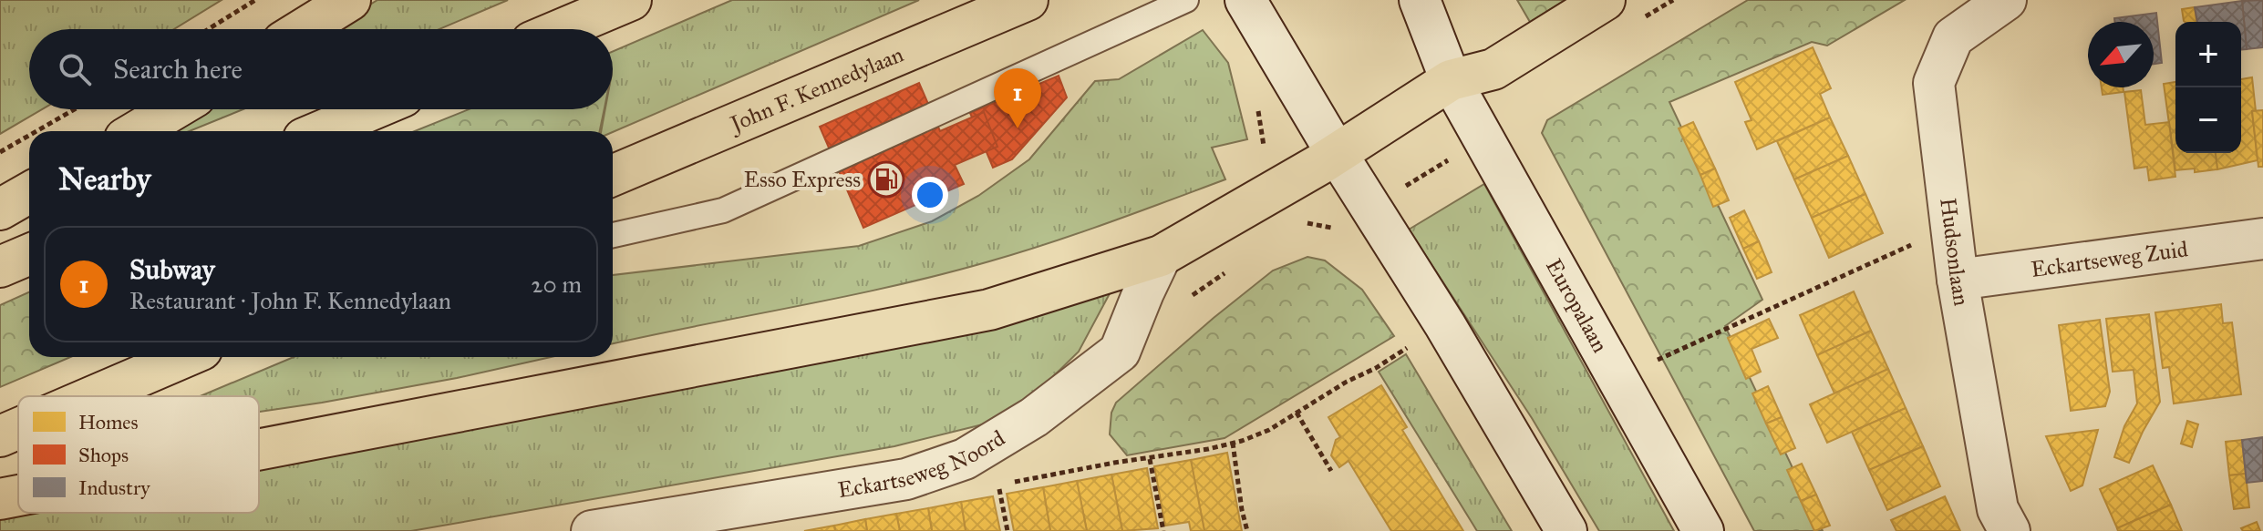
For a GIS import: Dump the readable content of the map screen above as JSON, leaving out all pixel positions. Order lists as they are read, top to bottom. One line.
{"streets":{"main road":["John F. Kennedylaan"],"street":["Hudsonlaan","Eckartseweg Zuid","Europalaan","Eckartseweg Noord"]},"crossings":[["Hudsonlaan","Eckartseweg Zuid"]],"places":{"fuel station":["Esso Express"]},"legend":["Homes","Shops","Industry"],"north":"bottom left","page":{"map_buttons":["+","−"],"search":"Search here","pins":"1","heading":"Nearby","list":[{"mark":"1","name":"Subway","note":"Restaurant · John F. Kennedylaan","value":"20 m"}]}}
